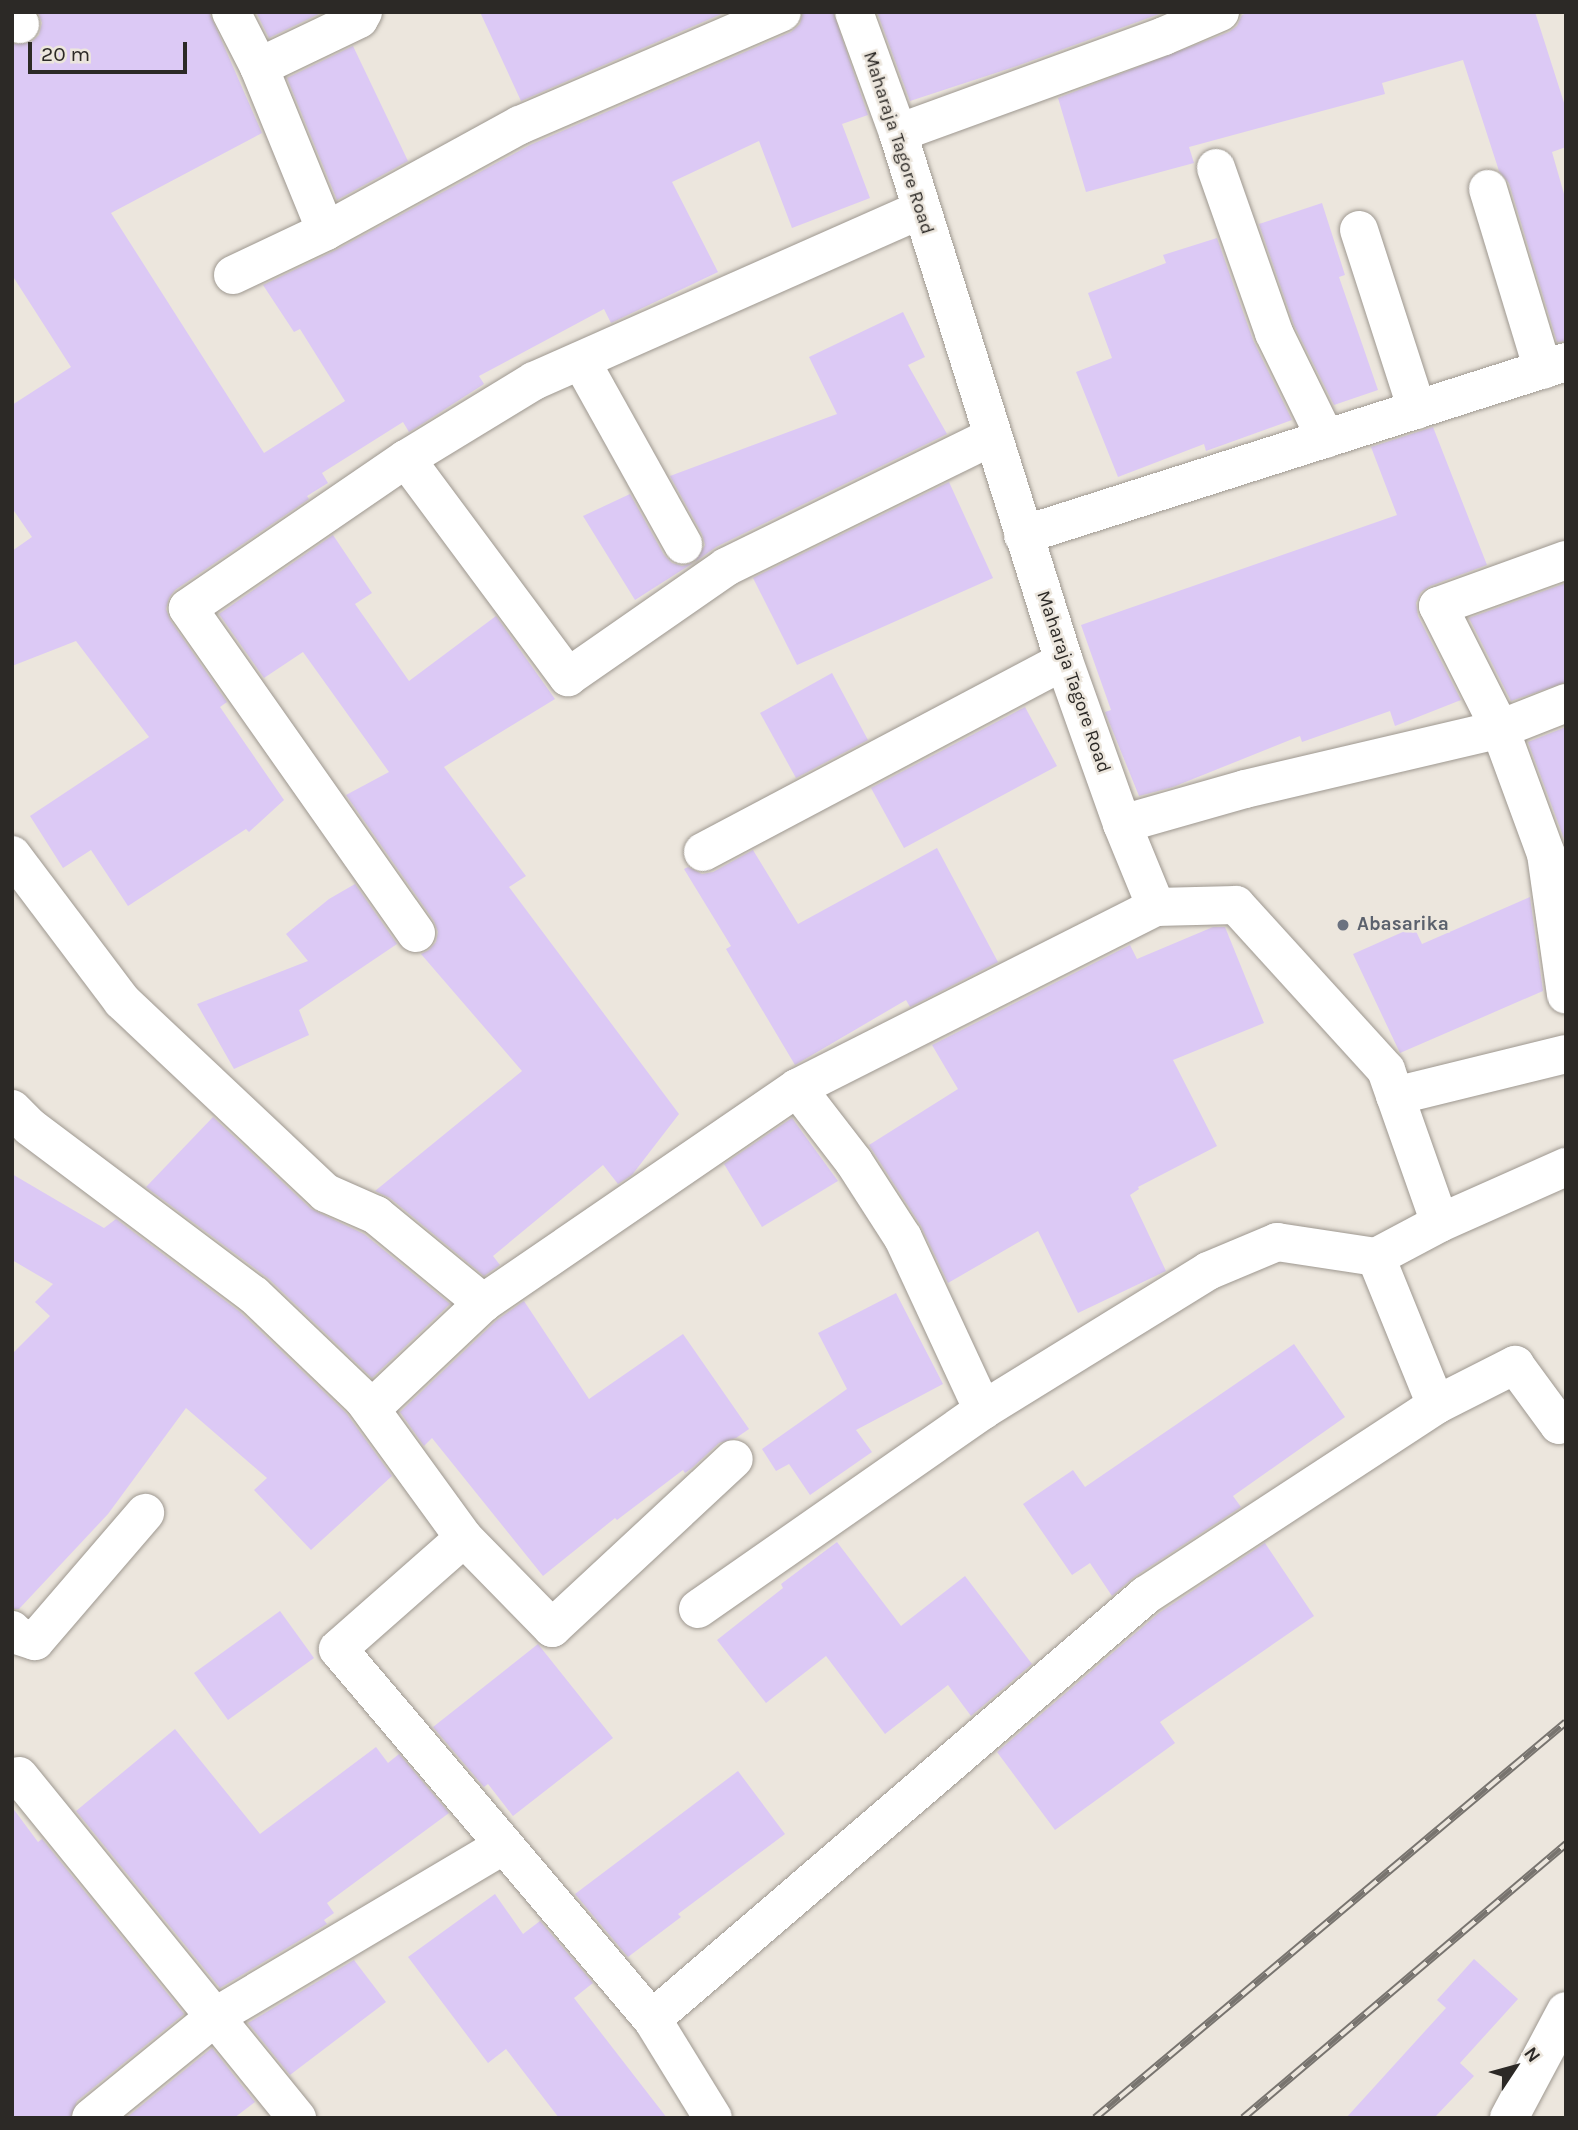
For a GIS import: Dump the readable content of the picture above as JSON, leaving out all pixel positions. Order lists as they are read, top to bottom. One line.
{"streets":{"street":["Maharaja Tagore Road"]},"places":["Abasarika"],"scale_bar":"20 m","north":"top right"}
